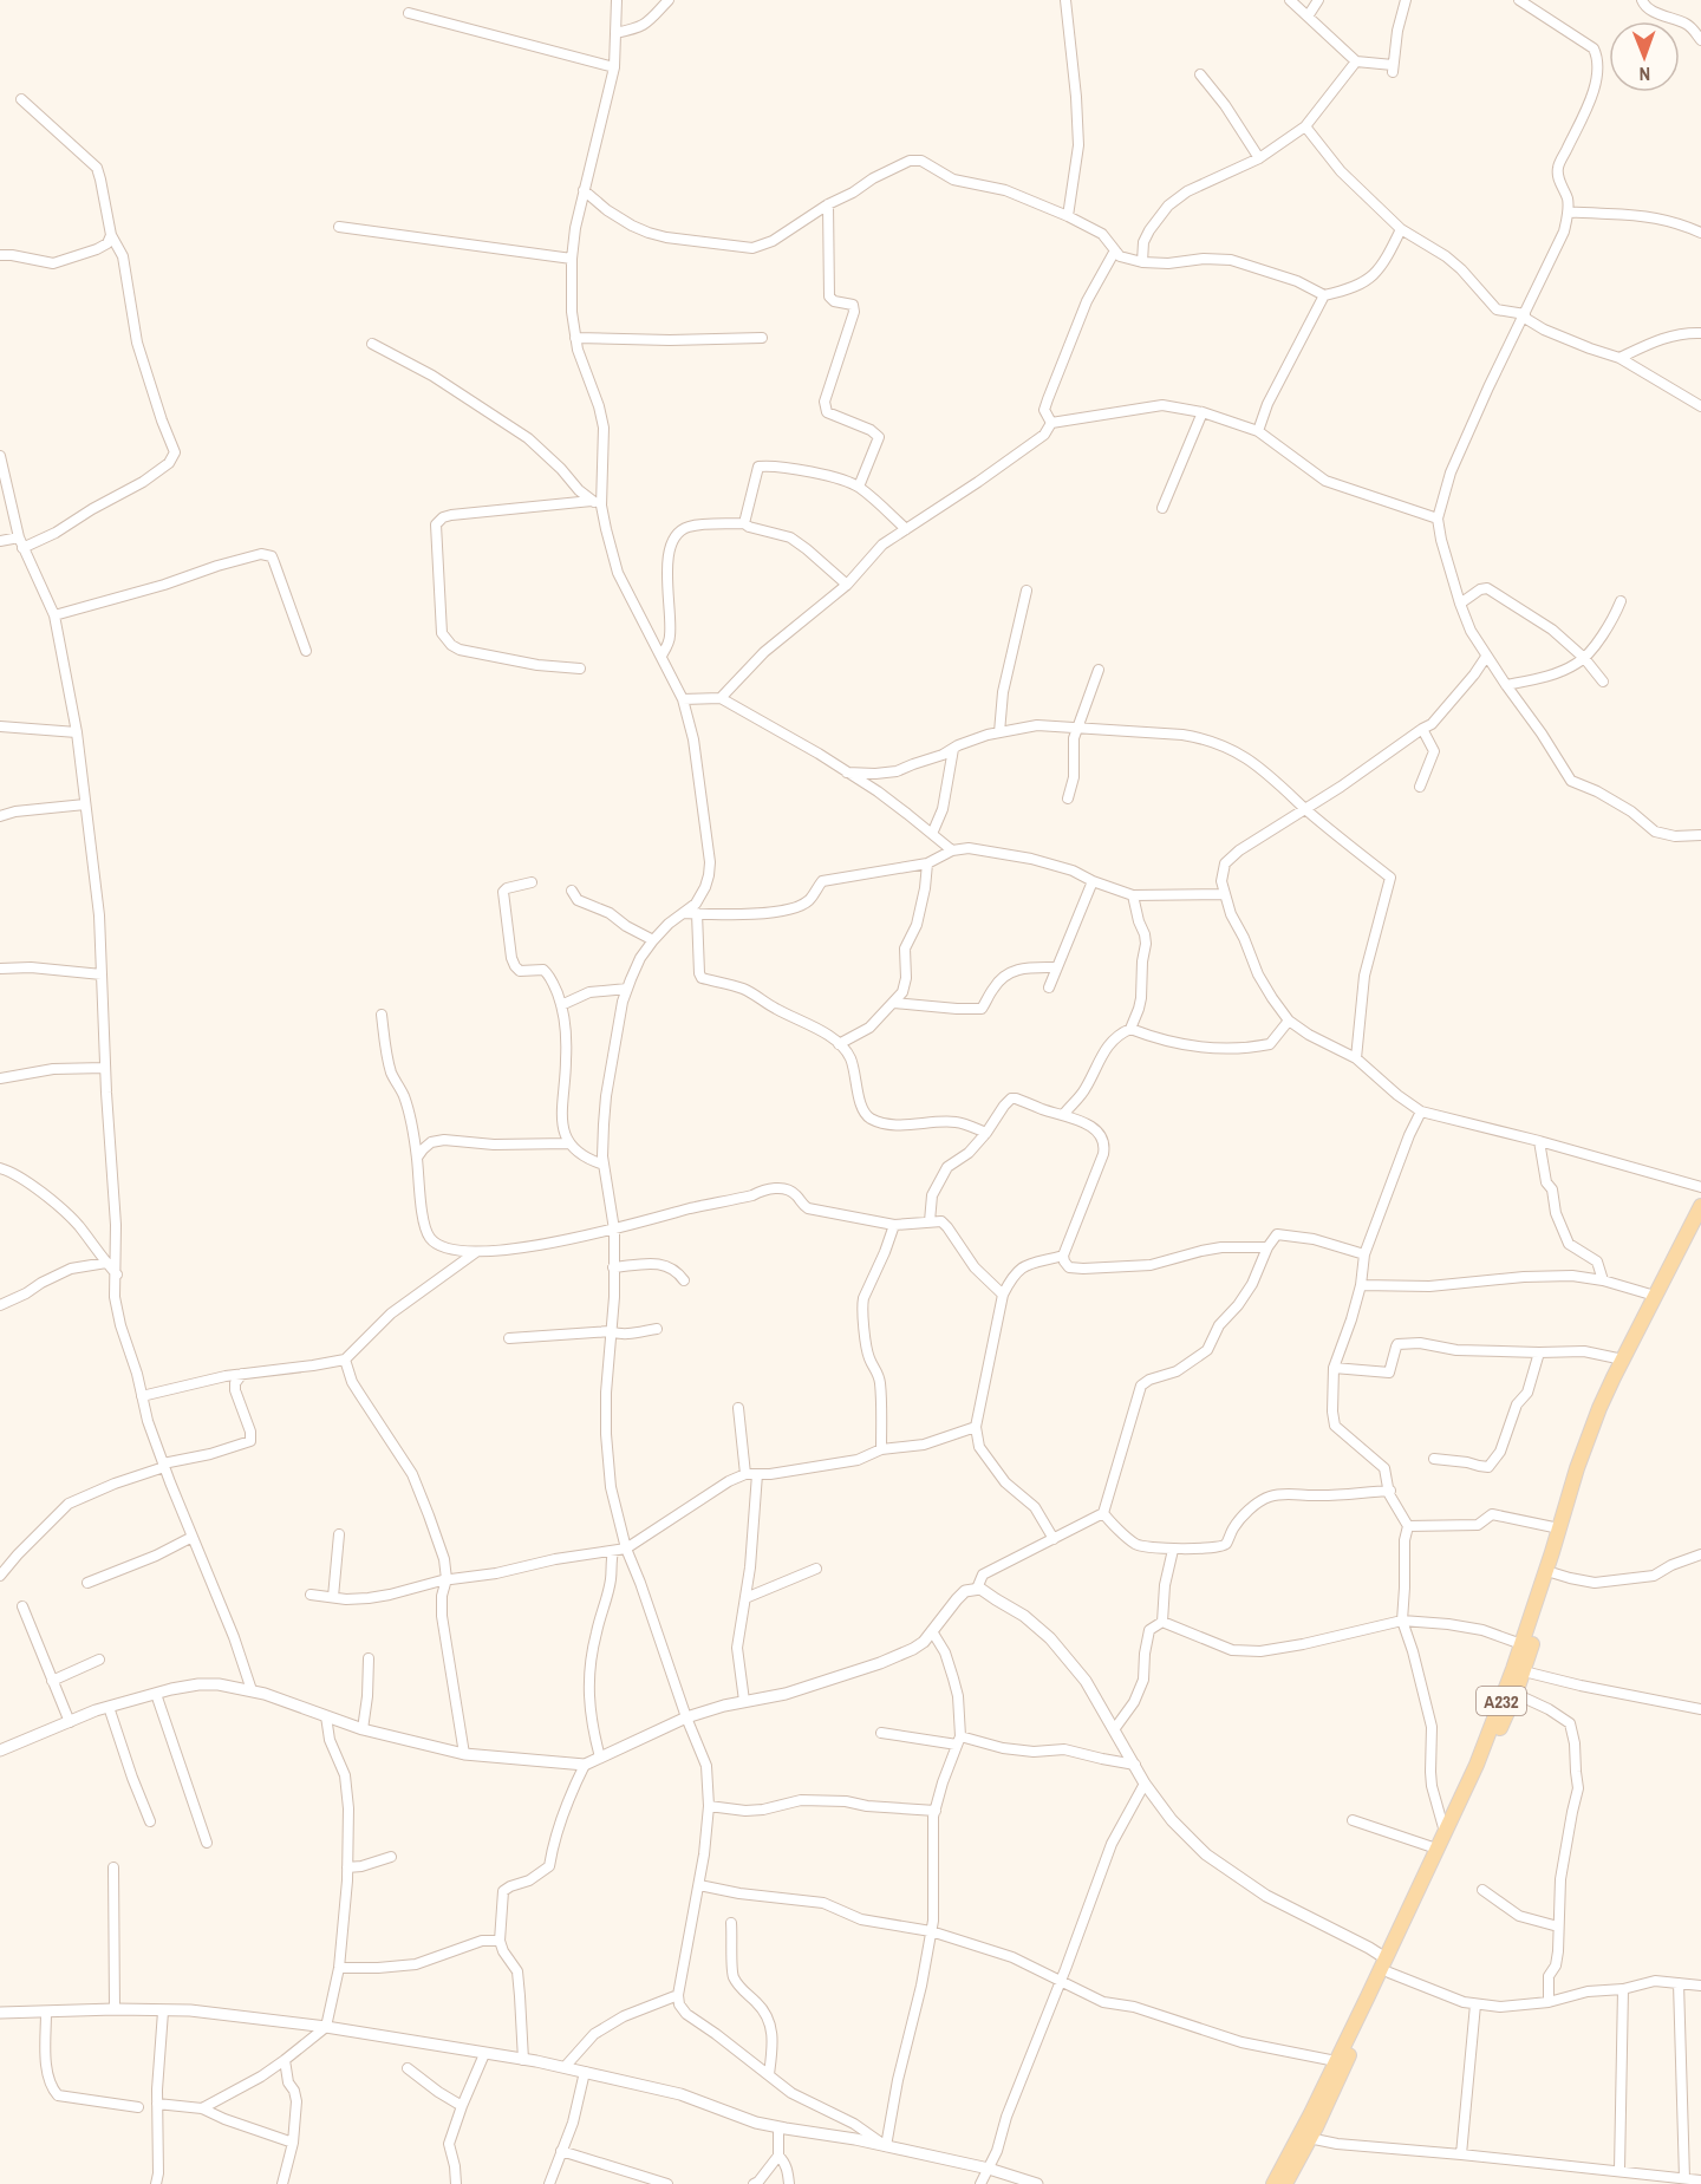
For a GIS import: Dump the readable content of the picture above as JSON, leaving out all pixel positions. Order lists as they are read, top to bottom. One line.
{"streets":{"main road":["A232"]},"north":"bottom"}
